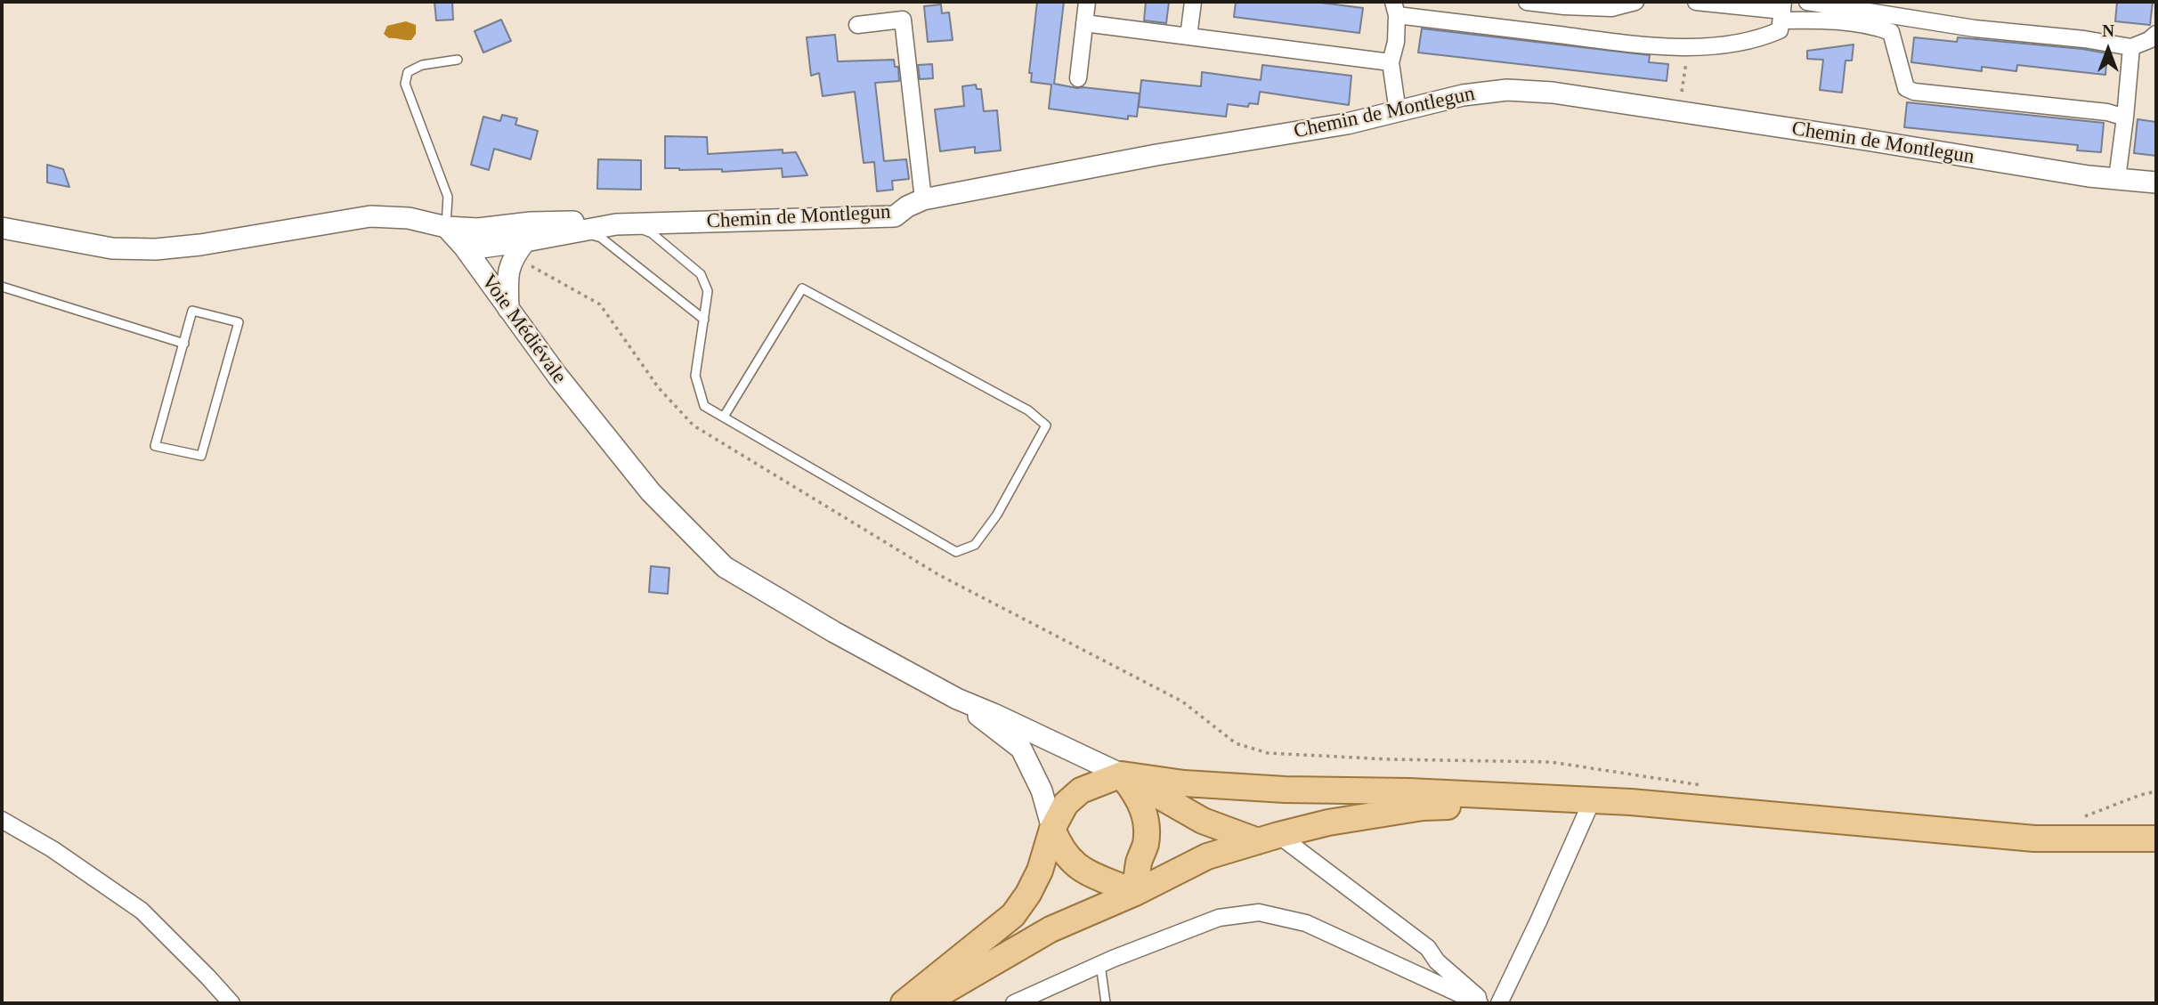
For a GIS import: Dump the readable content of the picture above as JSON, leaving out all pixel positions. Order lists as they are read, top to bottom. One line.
{"streets":{"street":["Chemin de Montlegun","Voie Médiévale"]},"crossings":[["Chemin de Montlegun","Voie Médiévale"]],"north":"top"}
